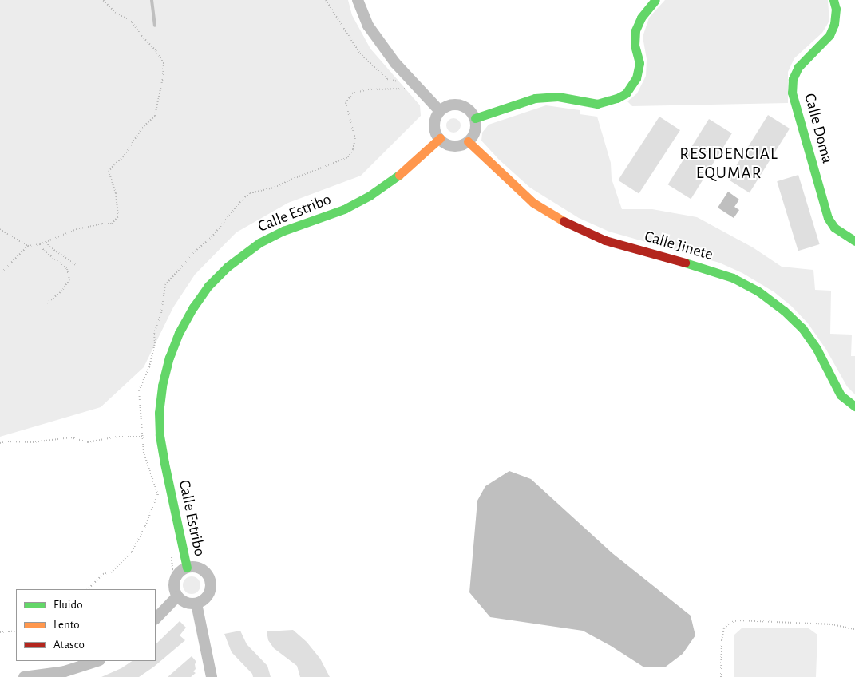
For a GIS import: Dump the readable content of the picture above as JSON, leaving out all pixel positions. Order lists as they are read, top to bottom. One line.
{"streets":{"street":["Calle Doma","Calle Estribo","Calle Jinete"]},"crossings":[["Calle Estribo","Calle Jinete"]],"districts":["RESIDENCIAL EQUMAR"],"legend":["Fluido","Lento","Atasco"]}
